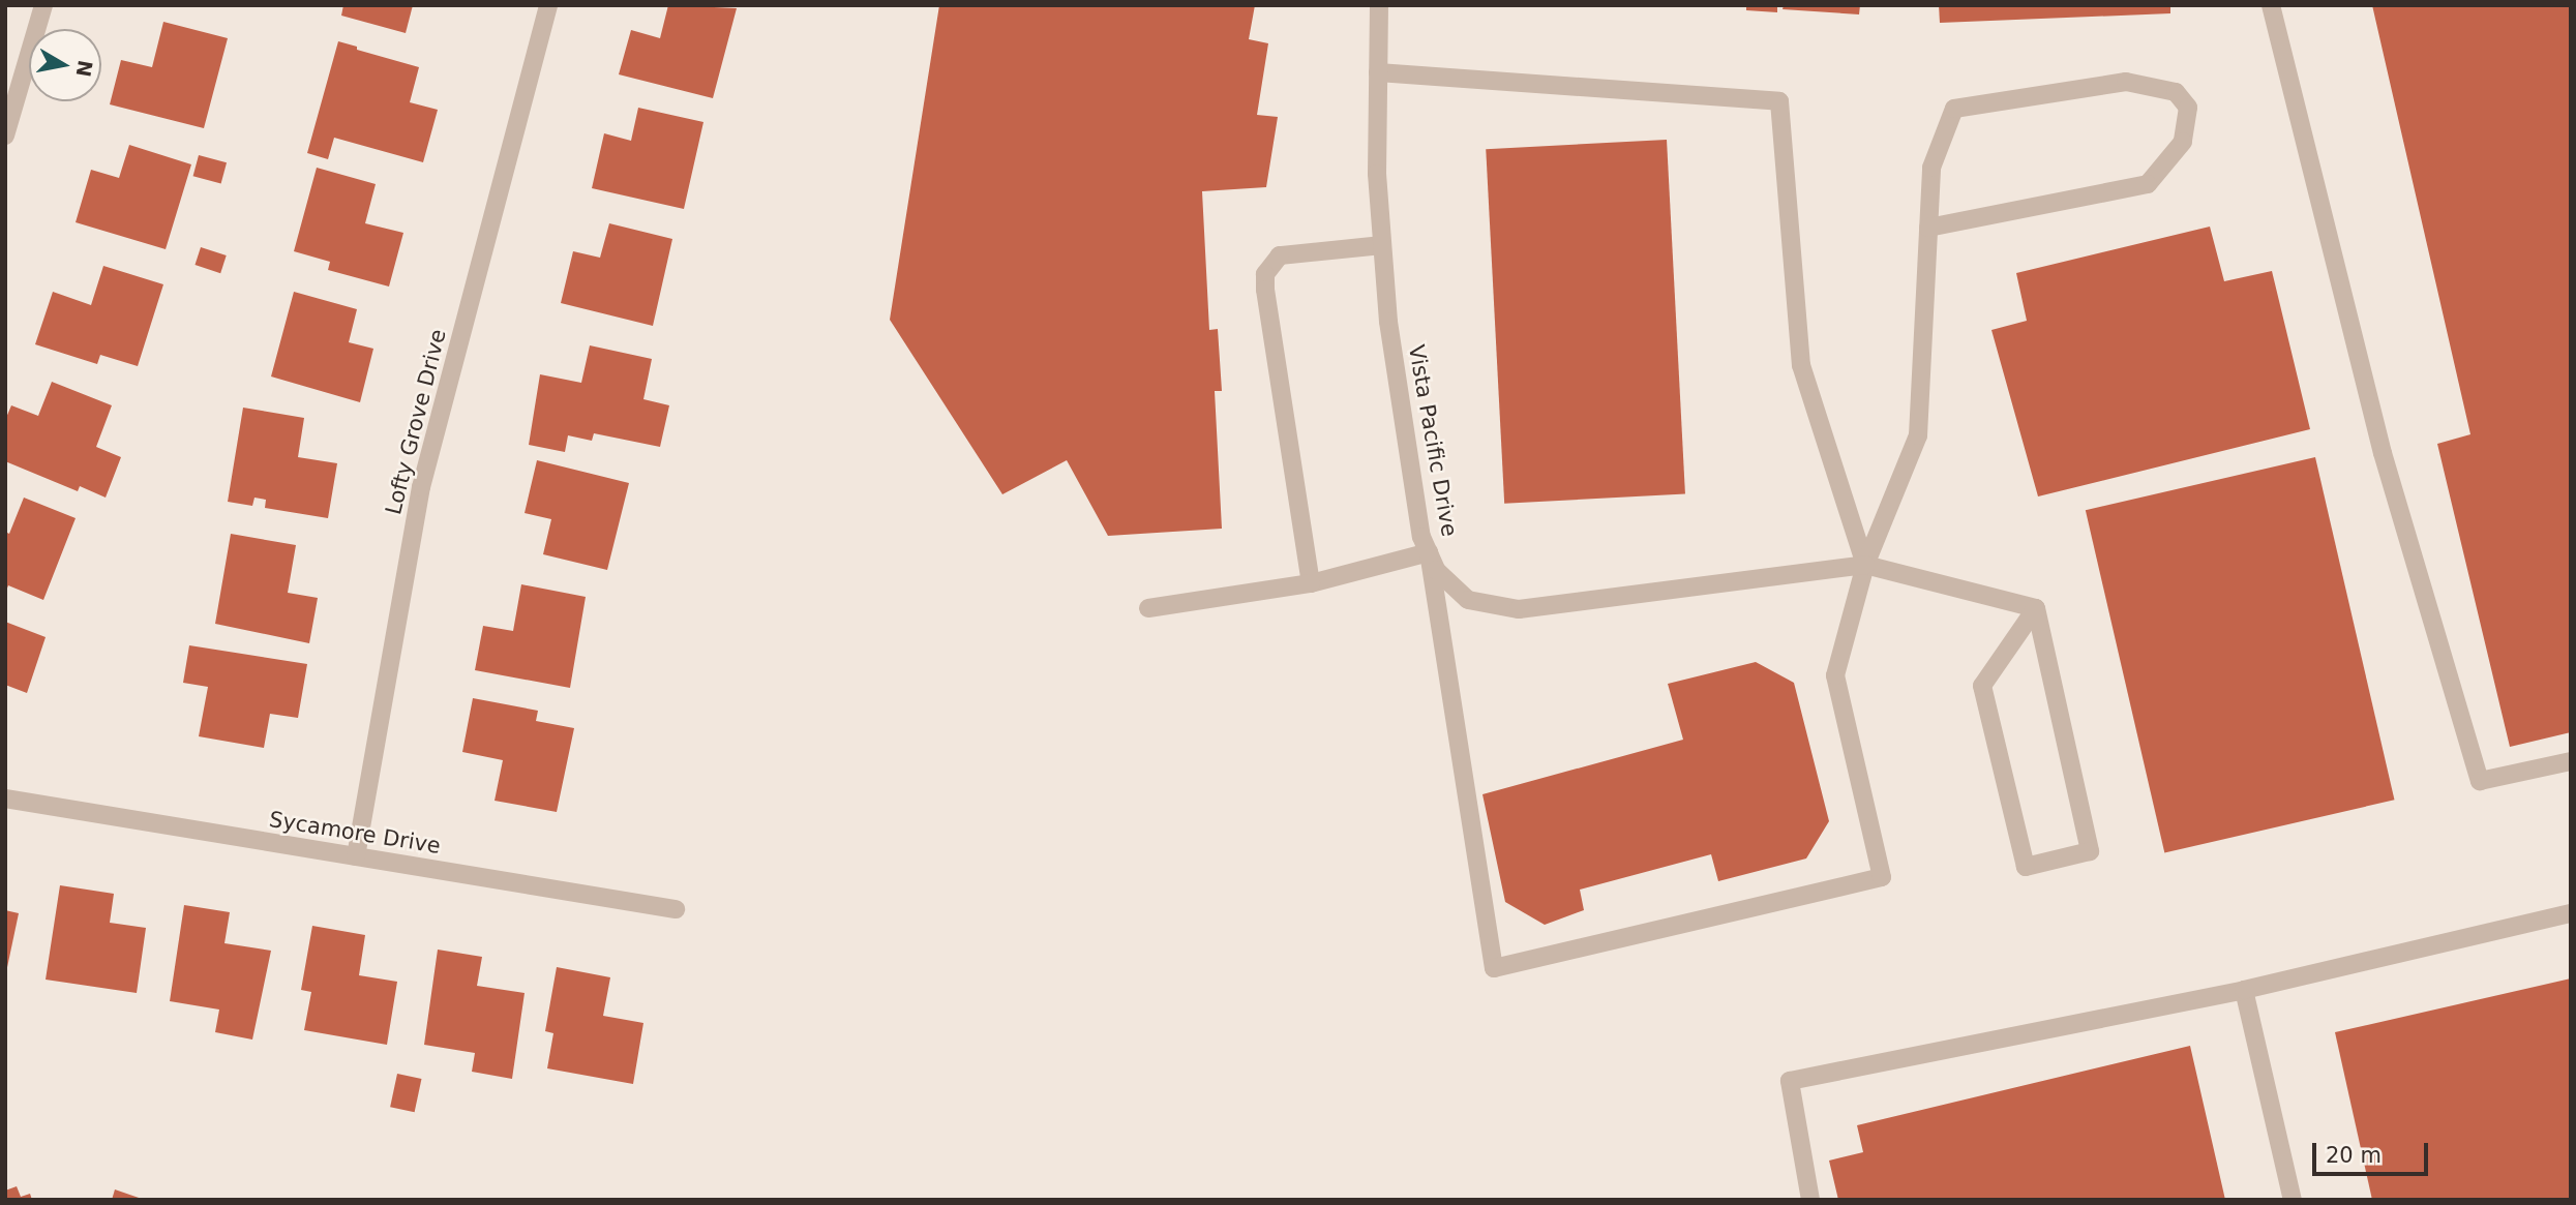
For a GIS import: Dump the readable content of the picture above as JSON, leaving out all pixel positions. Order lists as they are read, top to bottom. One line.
{"streets":{"street":["Lofty Grove Drive","Vista Pacific Drive","Sycamore Drive"]},"crossings":[["Lofty Grove Drive","Sycamore Drive"]],"scale_bar":"20 m","north":"right"}
